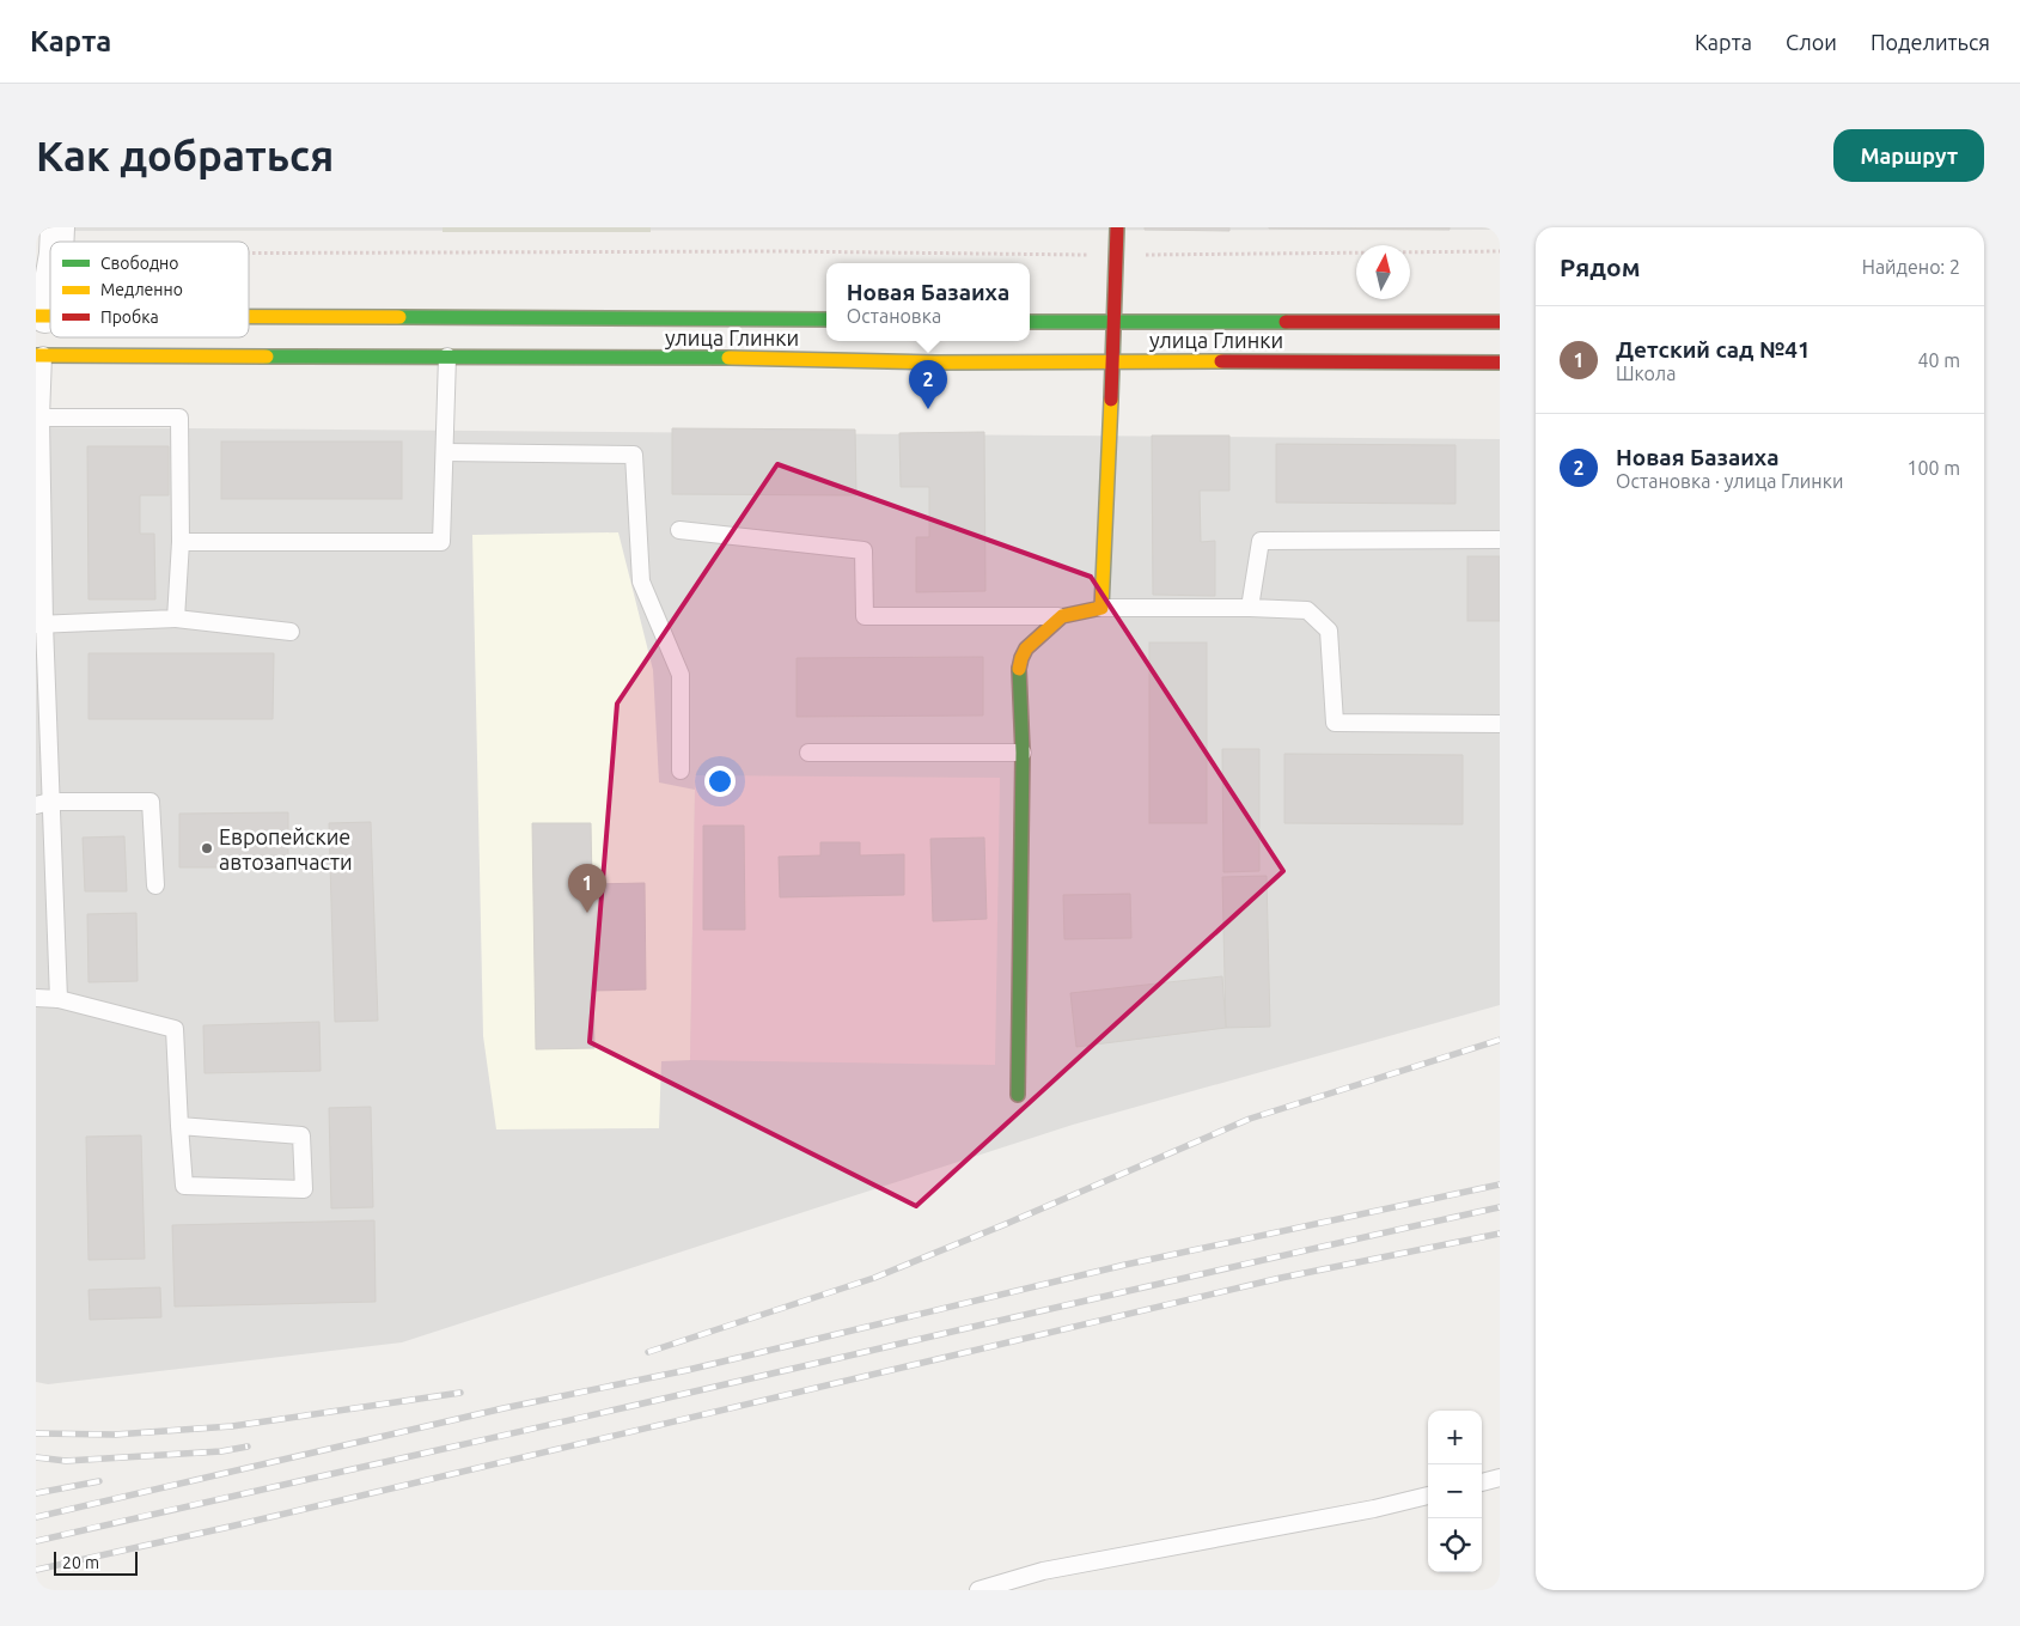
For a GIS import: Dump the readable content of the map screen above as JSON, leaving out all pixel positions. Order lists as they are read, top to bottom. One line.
{"streets":{"main road":["улица Глинки"]},"places":["Европейские автозапчасти"],"legend":["Свободно","Медленно","Пробка"],"scale_bar":"20 m","north":"top","page":{"header":"Карта","nav":["Карта","Слои","Поделиться"],"buttons":"Маршрут","title":"Как добраться","heading":["Рядом","Найдено: 2"],"popup":["Новая Базаиха","Остановка"],"list":[{"mark":"1","name":"Детский сад №41","note":"Школа","value":"40 m"},{"mark":"2","name":"Новая Базаиха","note":"Остановка · улица Глинки","value":"100 m"}],"pins":["2","1"],"map_buttons":["+","−"],"scale":"20 m"}}
